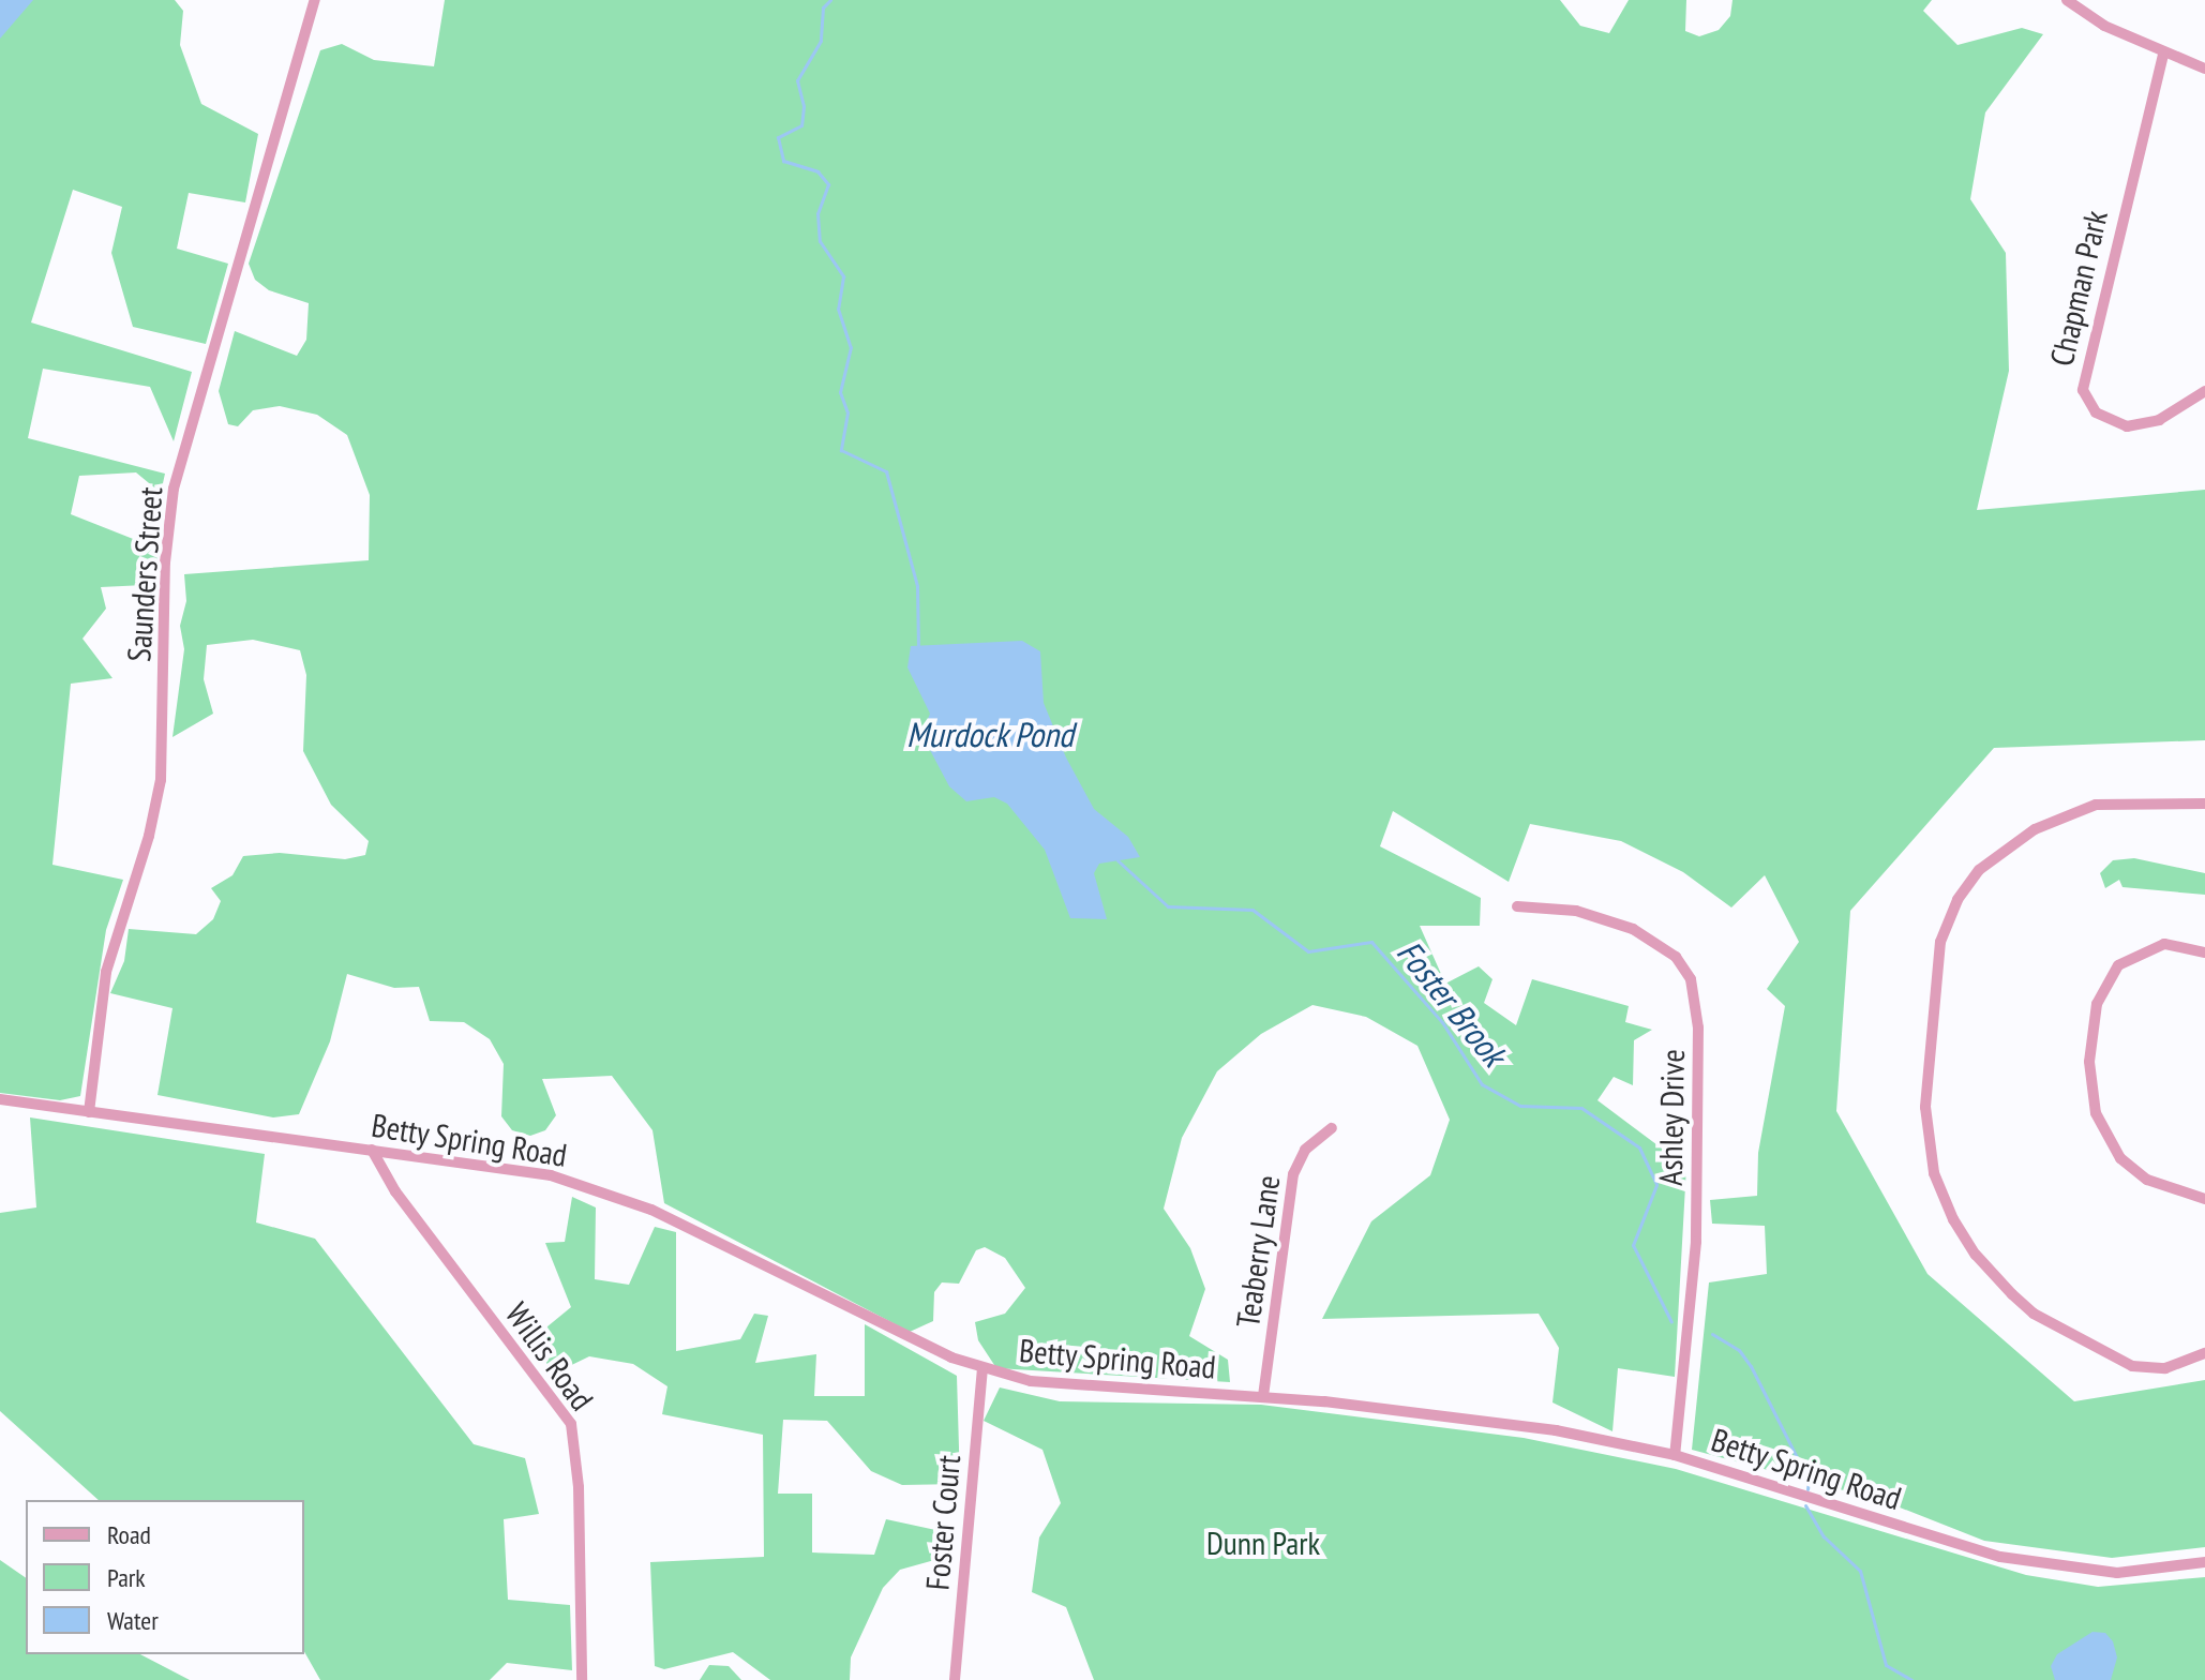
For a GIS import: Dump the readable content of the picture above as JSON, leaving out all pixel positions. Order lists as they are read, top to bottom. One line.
{"streets":{"street":["Chapman Park","Saunders Street","Ashley Drive","Betty Spring Road","Teaberry Lane","Willis Road","Foster Court"]},"crossings":[["Saunders Street","Betty Spring Road"],["Ashley Drive","Betty Spring Road"],["Betty Spring Road","Teaberry Lane"],["Betty Spring Road","Willis Road"],["Betty Spring Road","Foster Court"]],"water":["Murdock Pond","Foster Brook"],"parks":["Dunn Park"],"legend":["Road","Park","Water"]}
